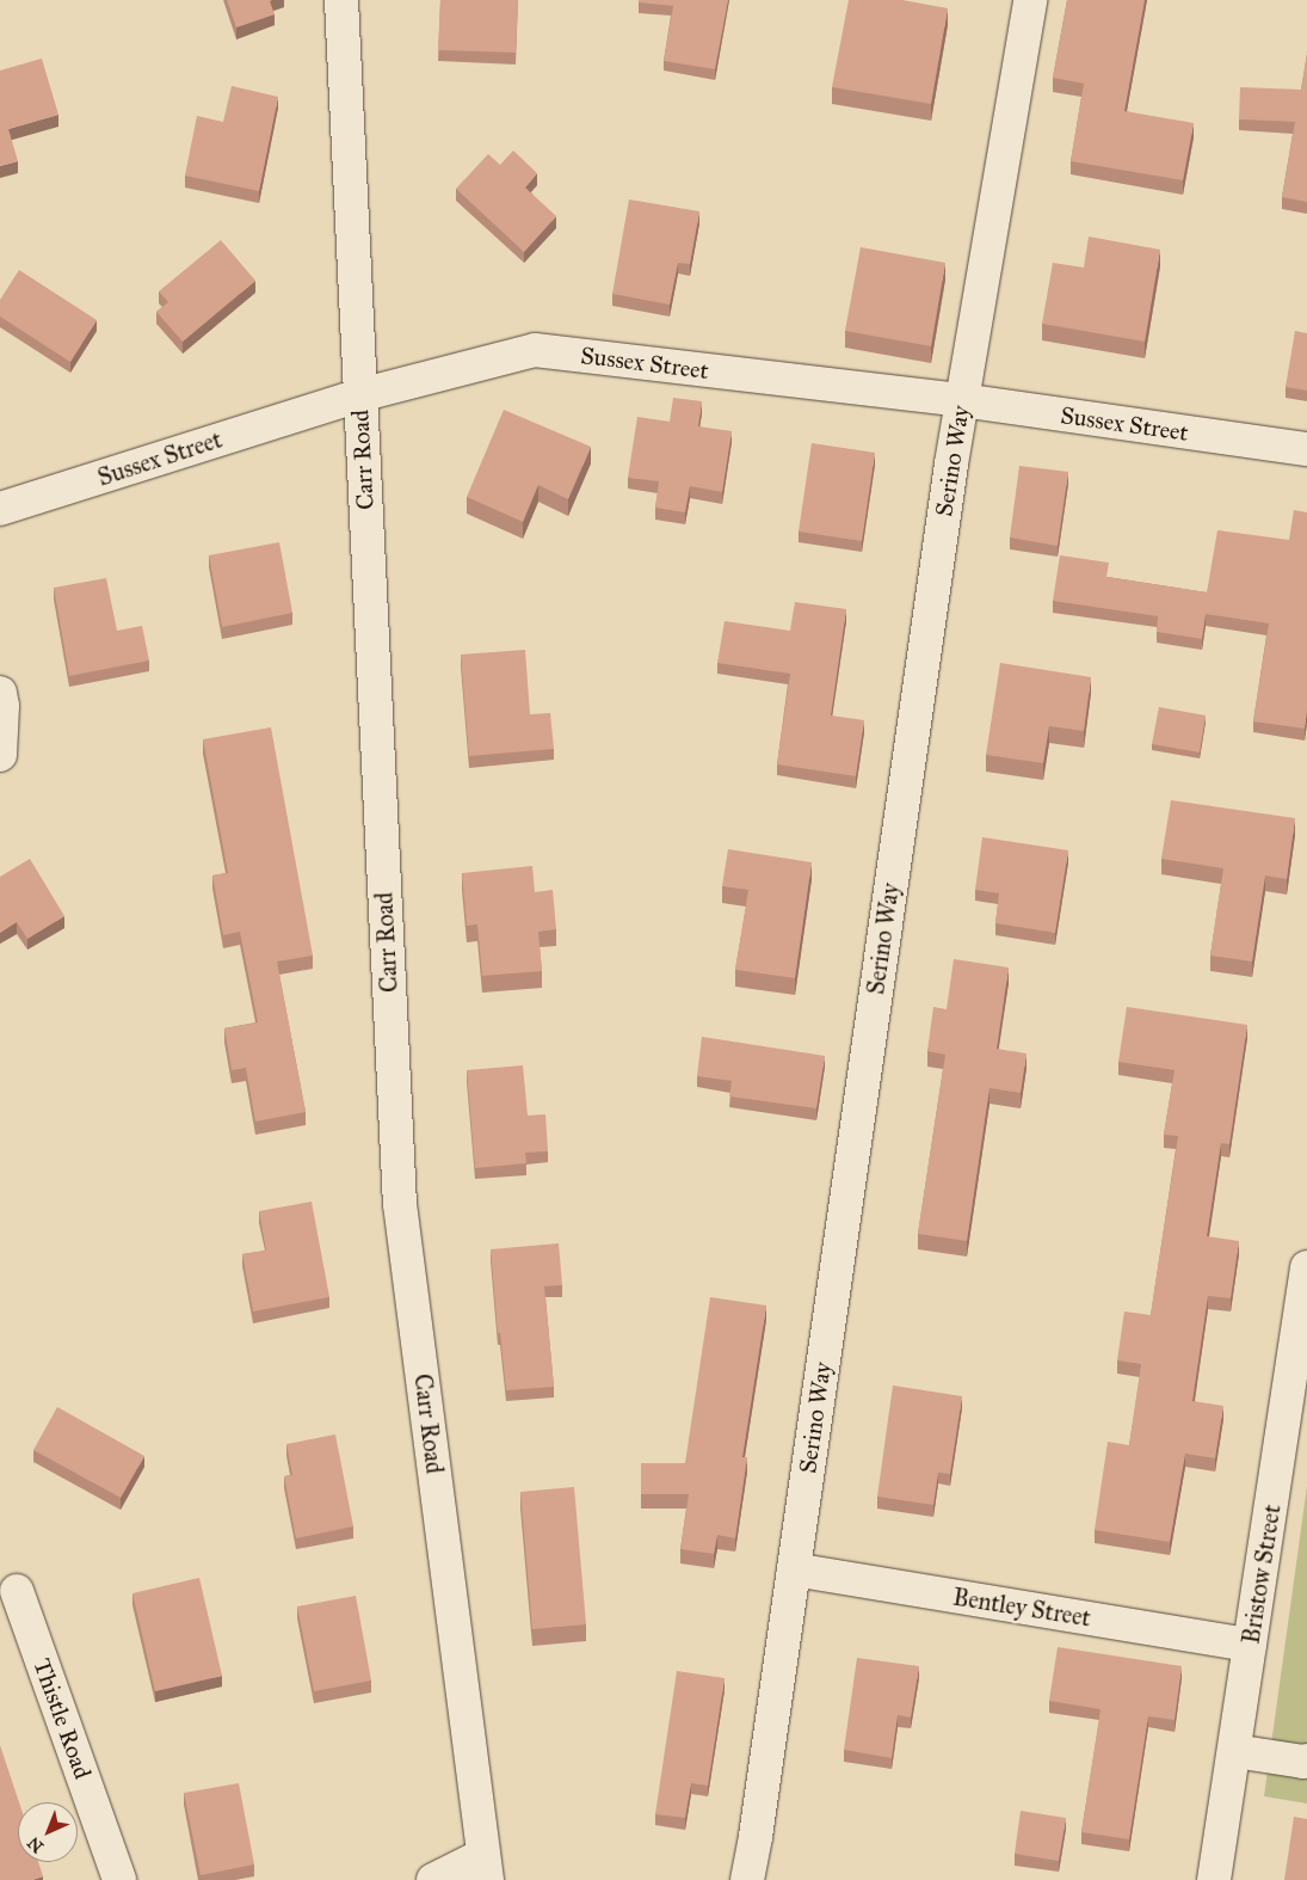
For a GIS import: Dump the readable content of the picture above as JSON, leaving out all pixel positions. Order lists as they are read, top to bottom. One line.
{"streets":{"street":["Sussex Street","Carr Road","Serino Way","Bristow Street","Bentley Street","Thistle Road"]},"crossings":[["Sussex Street","Carr Road"],["Sussex Street","Serino Way"],["Serino Way","Bentley Street"],["Bristow Street","Bentley Street"]],"north":"bottom left"}
